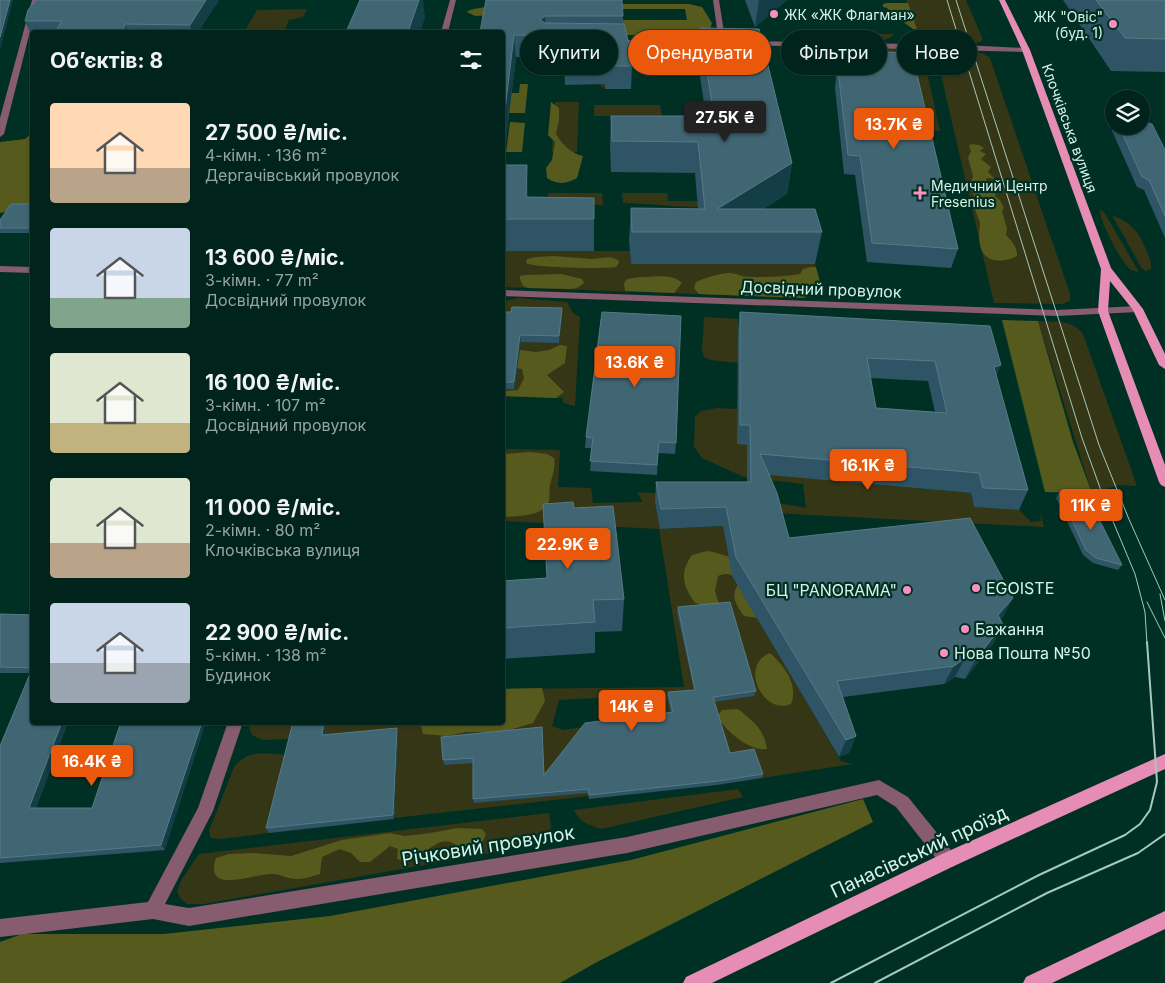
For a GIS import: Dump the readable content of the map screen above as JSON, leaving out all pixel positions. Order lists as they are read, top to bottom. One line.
{"streets":{"main road":["Клочківська вулиця","Панасівський проїзд"],"street":["Досвідний провулок","Річковий провулок"]},"crossings":[["Клочківська вулиця","Досвідний провулок"],["Річковий провулок","Панасівський проїзд"]],"places":{"other":["ЖК «ЖК Флагман»","ЖК \"Овіс\" (буд. 1)","EGOISTE","БЦ \"PANORAMA\"","Бажання","Нова Пошта №50"],"health":["Медичний Центр Fresenius"]},"page":{"chip":["Купити","Орендувати","Фільтри","Нове"],"heading":"Об’єктів: 8","list":[{"name":"27 500 ₴/міс.","note":"4-кімн. · 136 m² · Дергачівський провулок"},{"name":"13 600 ₴/міс.","note":"3-кімн. · 77 m² · Досвідний провулок"},{"name":"16 100 ₴/міс.","note":"3-кімн. · 107 m² · Досвідний провулок"},{"name":"11 000 ₴/міс.","note":"2-кімн. · 80 m² · Клочківська вулиця"},{"name":"22 900 ₴/міс.","note":"5-кімн. · 138 m² · Будинок"}],"price":["27.5K ₴","13.7K ₴","13.6K ₴","16.1K ₴","11K ₴","22.9K ₴","14K ₴","16.4K ₴"]}}
